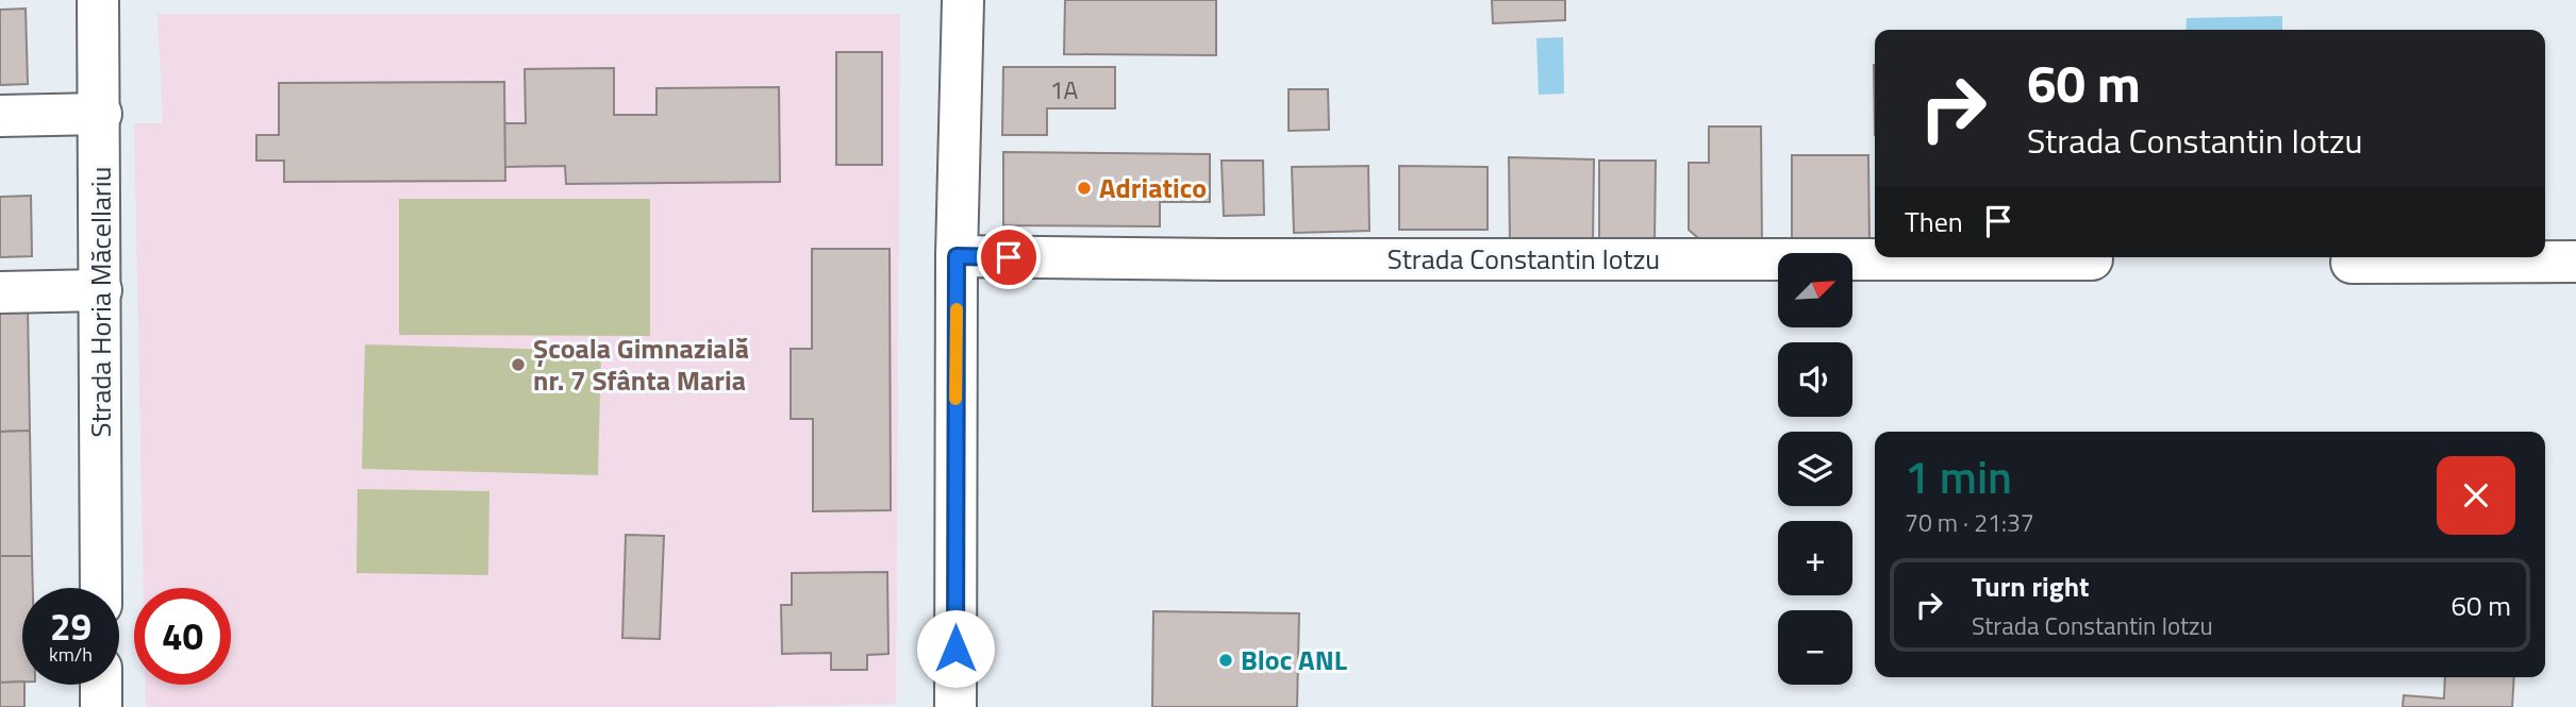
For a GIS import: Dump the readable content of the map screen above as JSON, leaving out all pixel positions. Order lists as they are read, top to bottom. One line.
{"streets":{"street":["Strada Constantin Iotzu","Strada Horia Măcellariu"]},"places":["Adriatico","Școala Gimnazială nr. 7 Sfânta Maria","Bloc ANL"],"house_numbers":["1A"],"north":"top right","page":{"turn":["60 m","Strada Constantin Iotzu"],"then":"Then","map_buttons":["+","−"],"heading":["1 min","70 m · 21:37"],"list":[{"name":"Turn right","note":"Strada Constantin Iotzu","value":"60 m"}],"speed":"29 km/h","limit":"40"}}
